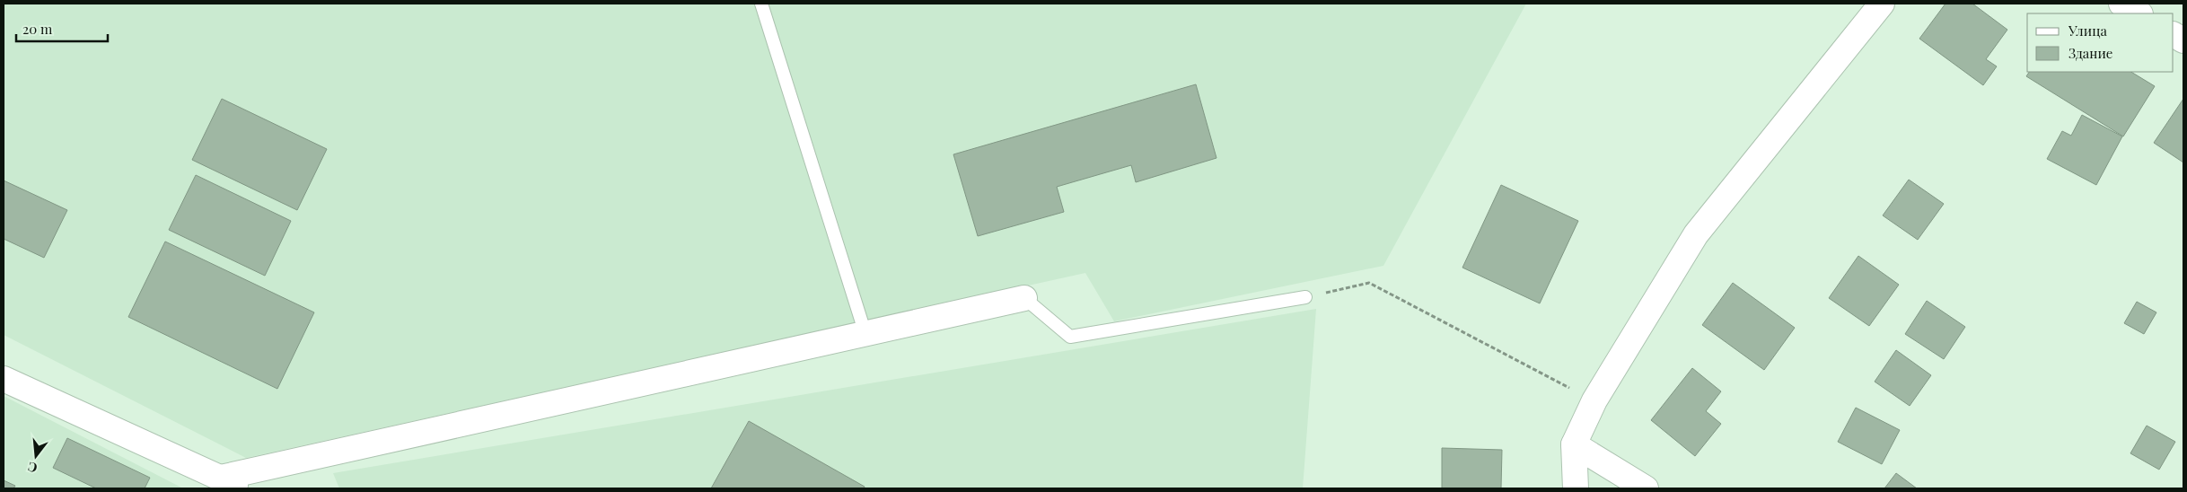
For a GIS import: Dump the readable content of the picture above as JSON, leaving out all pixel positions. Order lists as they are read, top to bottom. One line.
{"legend":["Улица","Здание"],"scale_bar":"20 m","north":"bottom"}
